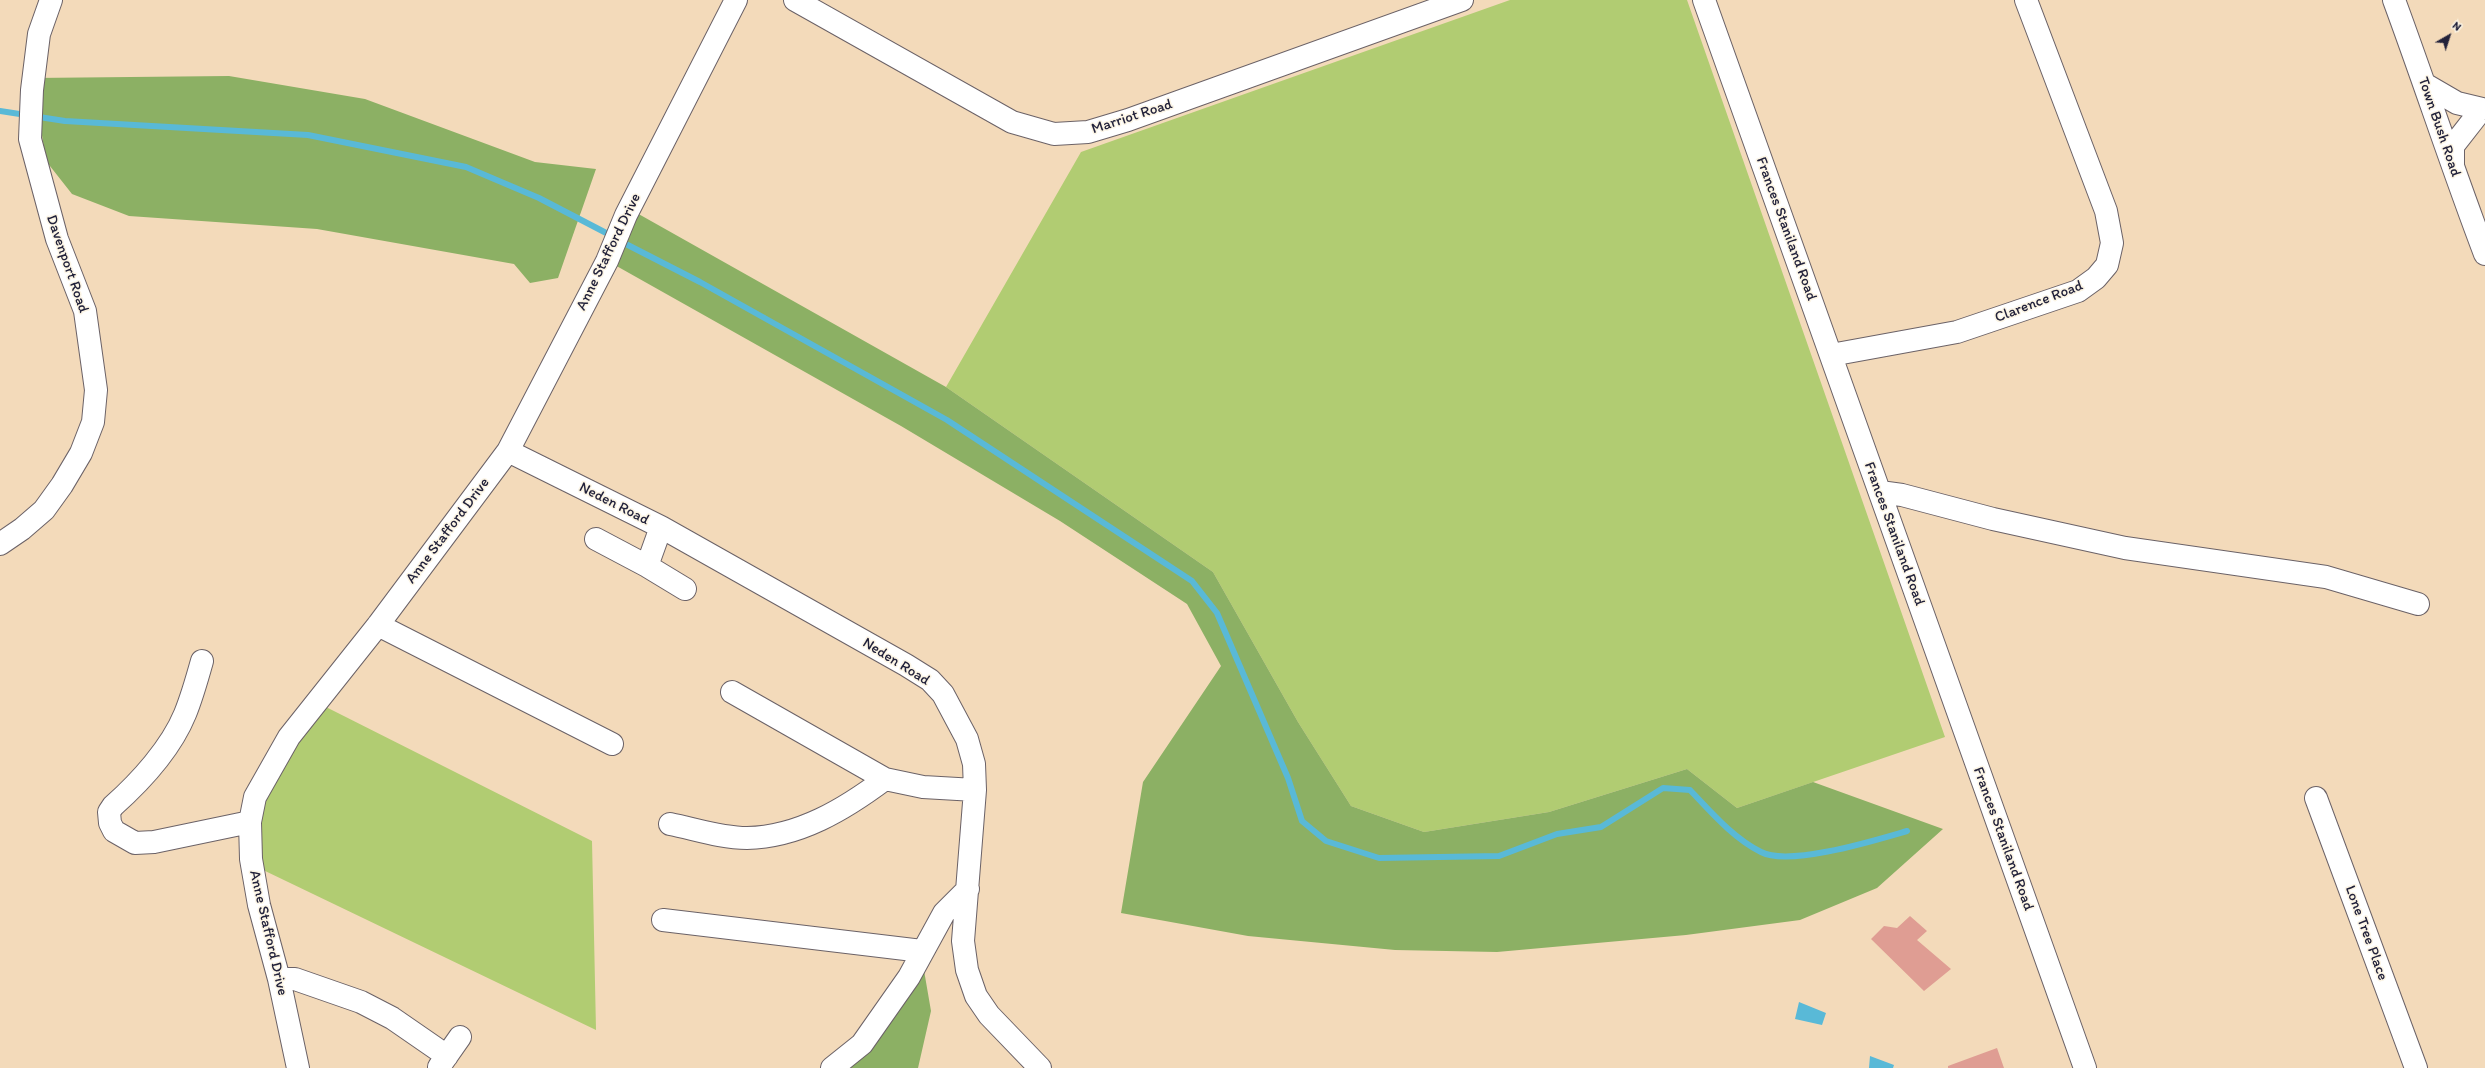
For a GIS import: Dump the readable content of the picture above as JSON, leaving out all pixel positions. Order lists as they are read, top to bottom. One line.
{"streets":{"street":["Marriot Road","Town Bush Road","Frances Staniland Road","Anne Stafford Drive","Davenport Road","Clarence Road","Neden Road","Lone Tree Place"]},"crossings":[["Frances Staniland Road","Clarence Road"],["Anne Stafford Drive","Neden Road"]],"north":"top right"}
